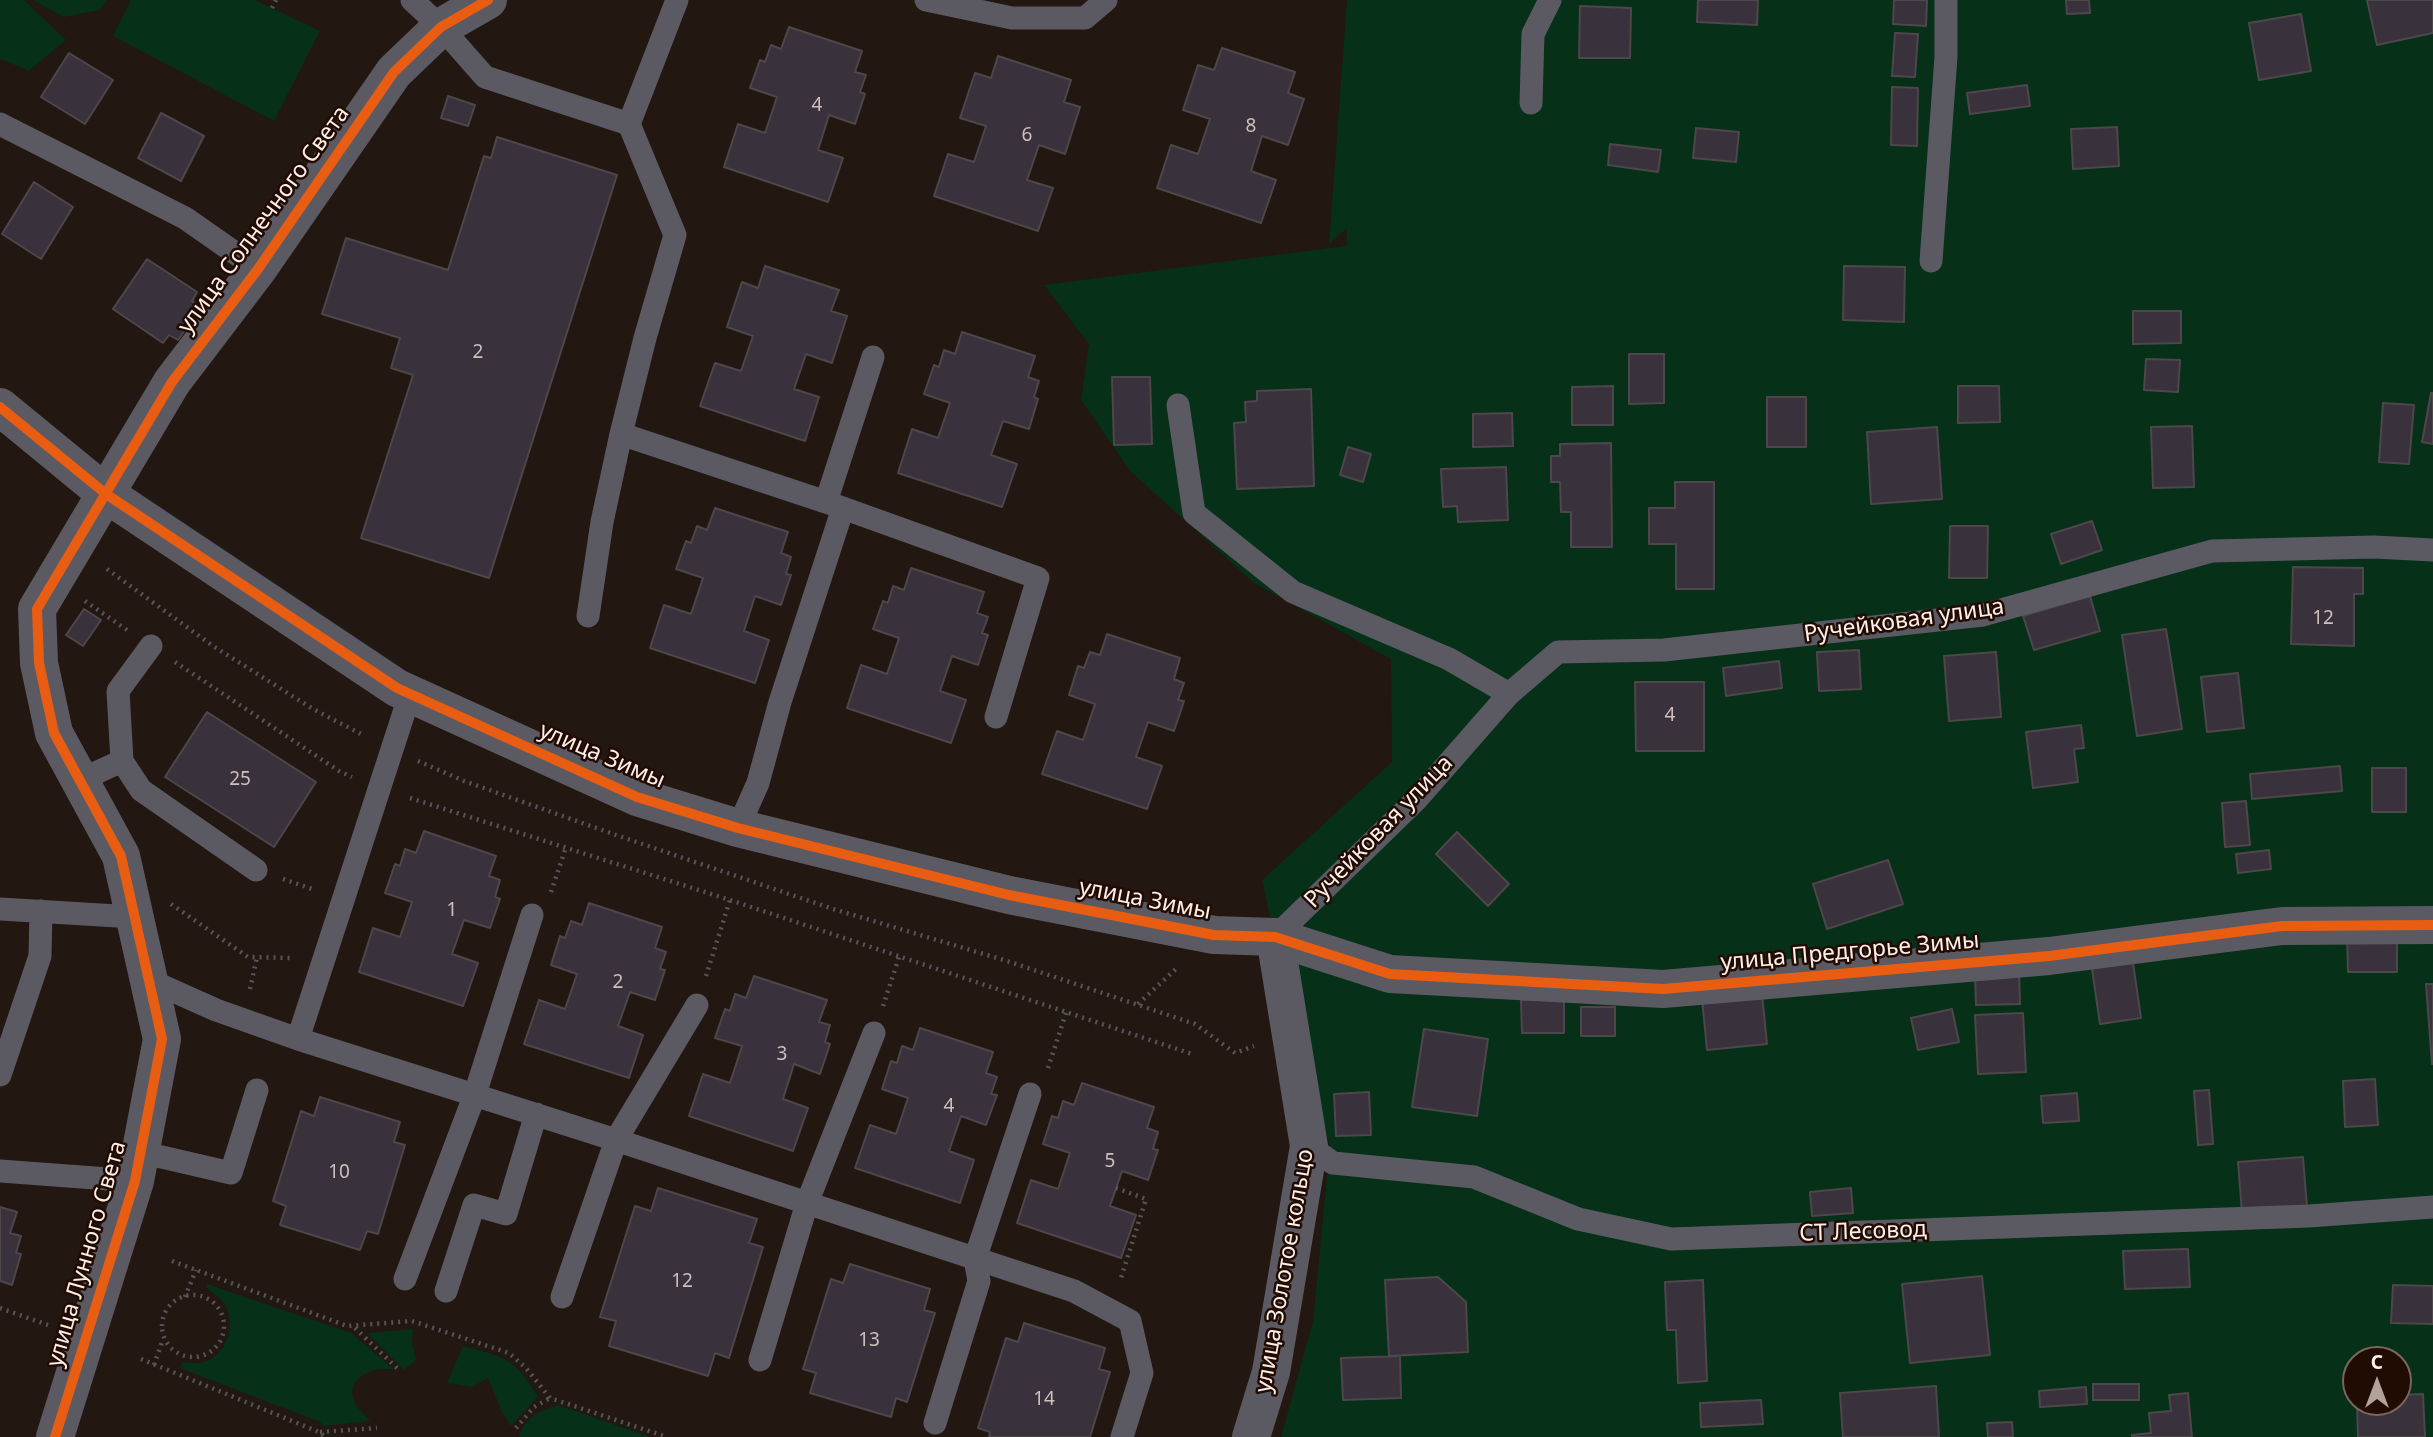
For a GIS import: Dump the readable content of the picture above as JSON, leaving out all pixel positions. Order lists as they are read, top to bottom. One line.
{"streets":{"street":["улица Солнечного Света","улица Зимы","улица Предгорье Зимы","улица Лунного Света","улица Золотое кольцо"],"lane":["Ручейковая улица","СТ Лесовод"]},"crossings":[["улица Солнечного Света","улица Зимы"],["улица Солнечного Света","улица Лунного Света"],["Ручейковая улица","улица Зимы"],["Ручейковая улица","улица Предгорье Зимы"],["Ручейковая улица","улица Золотое кольцо"],["улица Зимы","улица Предгорье Зимы"],["улица Зимы","улица Лунного Света"],["улица Зимы","улица Золотое кольцо"],["улица Предгорье Зимы","улица Золотое кольцо"],["СТ Лесовод","улица Золотое кольцо"]],"house_numbers":["4","8","6","2","12","4","25","1","2","3","4","5","10","12","13","14"],"north":"top"}
